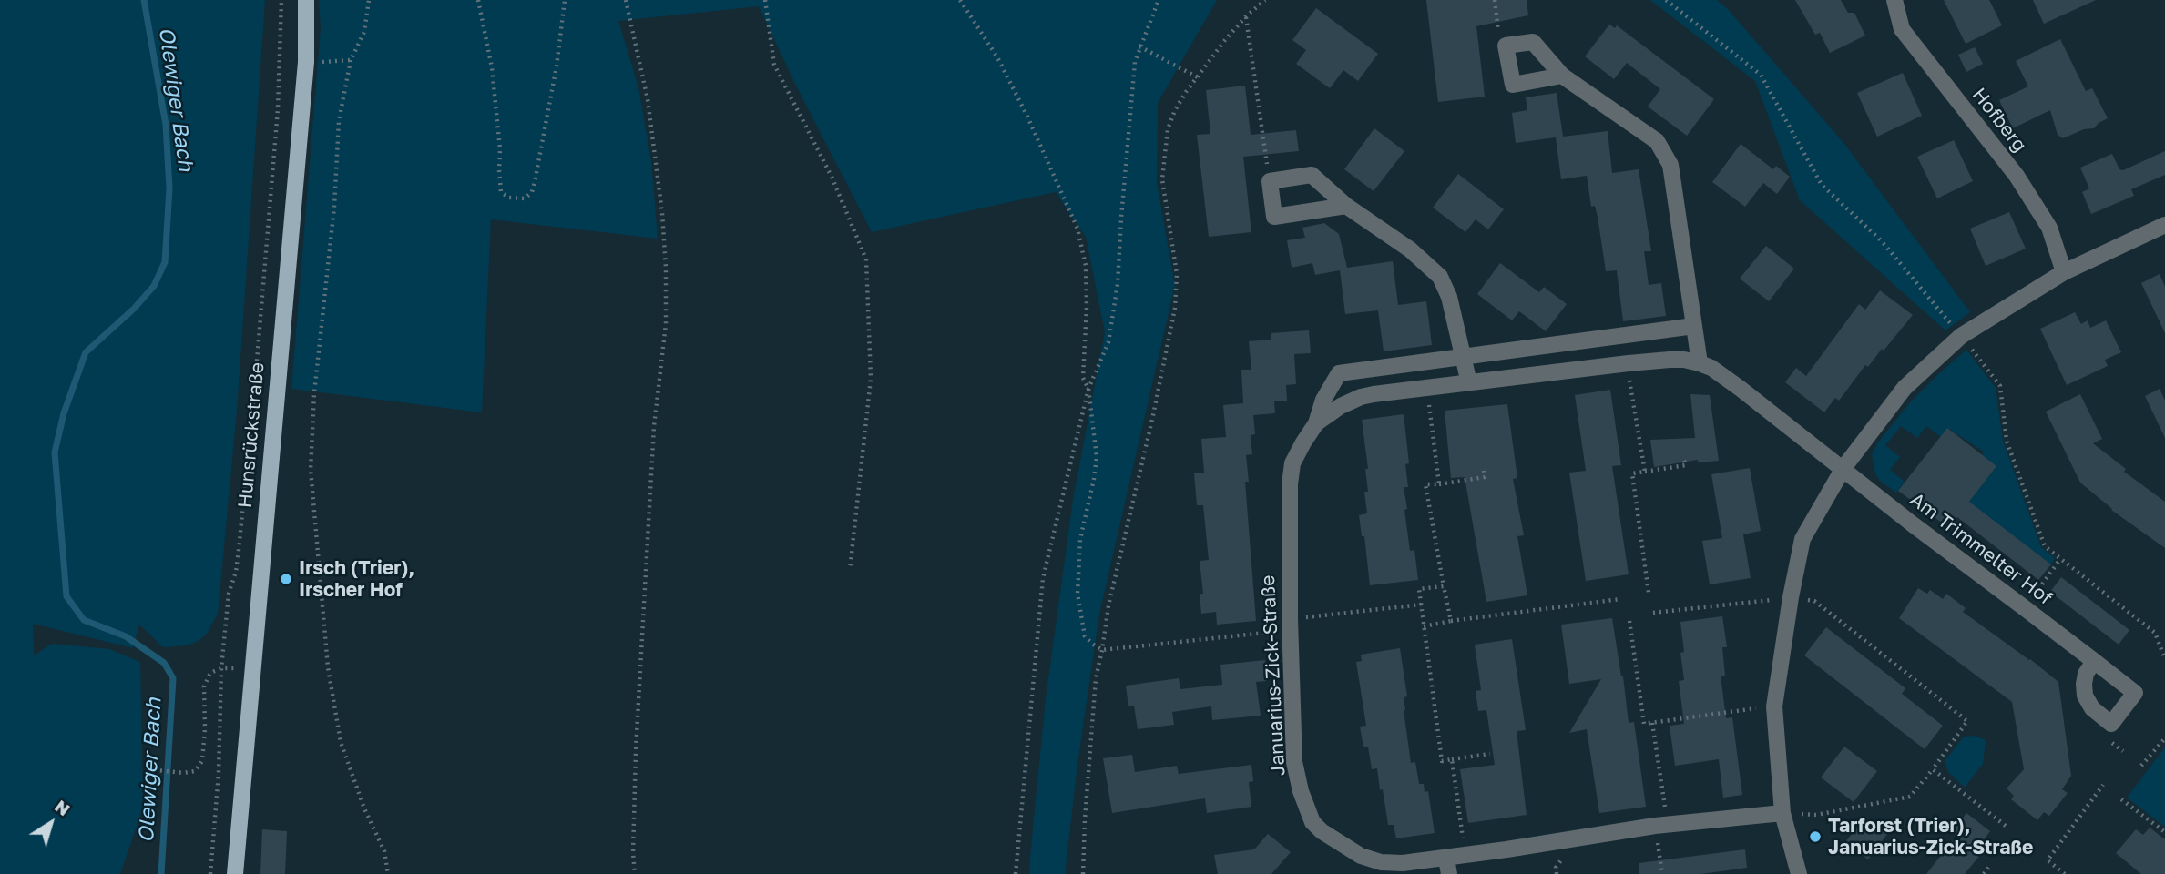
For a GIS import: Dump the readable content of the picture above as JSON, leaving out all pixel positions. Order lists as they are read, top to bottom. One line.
{"streets":{"main road":["Hunsrückstraße"],"street":["Hofberg","Am Trimmelter Hof","Januarius-Zick-Straße"]},"crossings":[["Am Trimmelter Hof","Januarius-Zick-Straße"]],"water":["Olewiger Bach"],"places":["Irsch (Trier), Irscher Hof","Tarforst (Trier), Januarius-Zick-Straße"],"north":"top right"}
